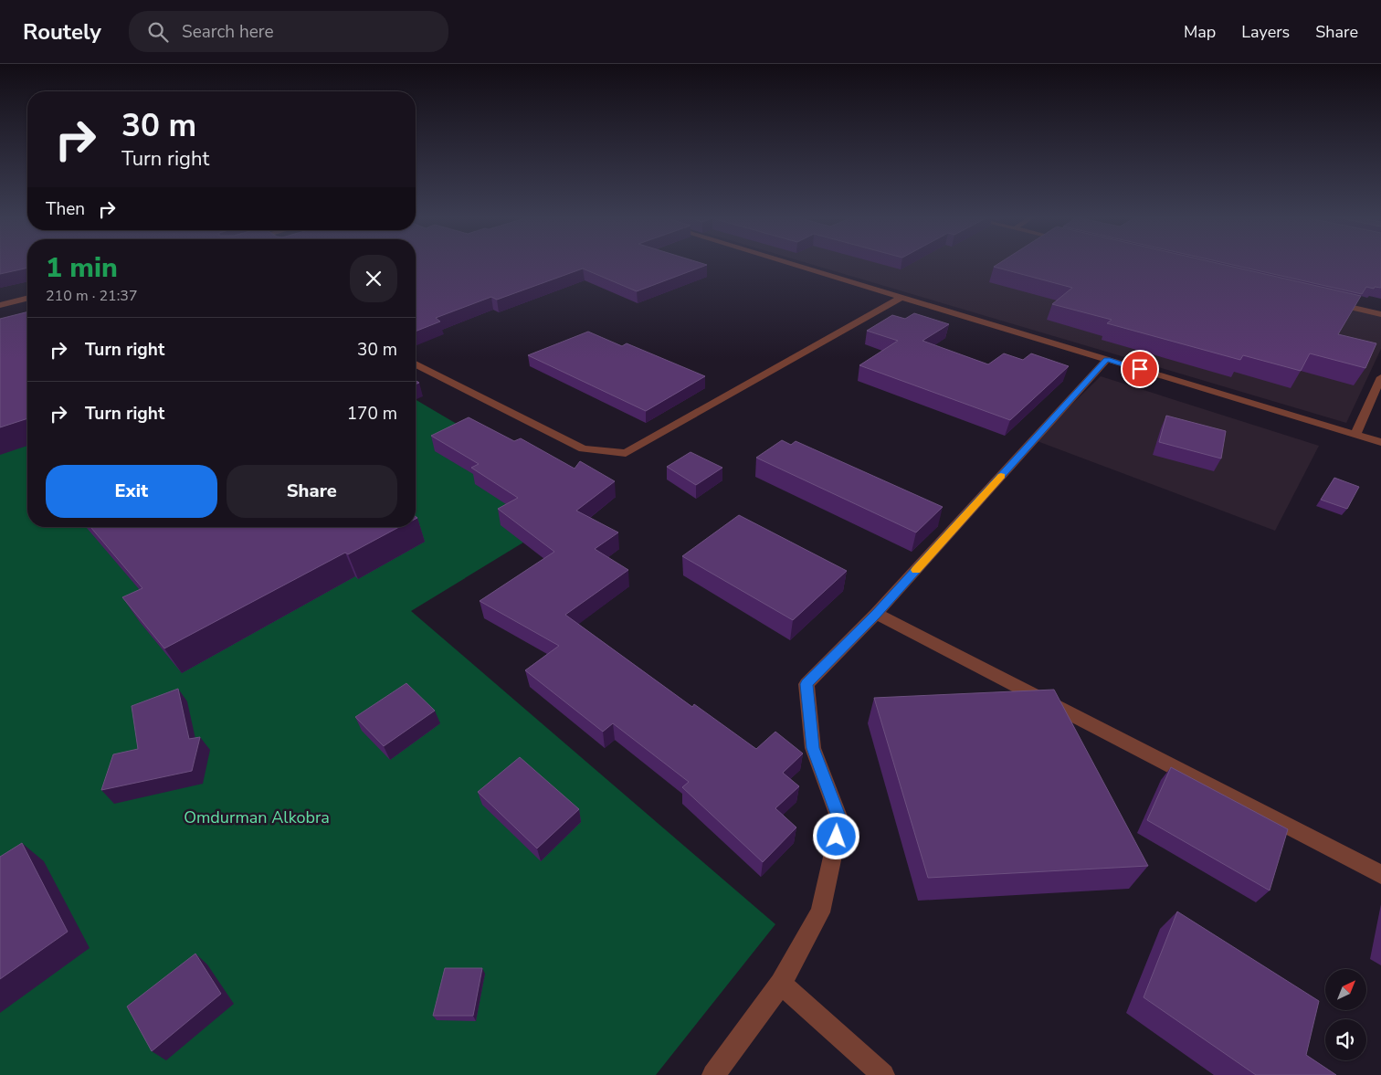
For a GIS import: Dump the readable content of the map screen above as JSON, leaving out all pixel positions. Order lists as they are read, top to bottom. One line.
{"parks":["Omdurman Alkobra"],"north":"top right","page":{"header":"Routely","search":"Search here","nav":["Map","Layers","Share"],"turn":["30 m","Turn right"],"then":"Then","heading":["1 min","210 m · 21:37"],"list":[{"name":"Turn right","value":"30 m"},{"name":"Turn right","value":"170 m"}],"buttons":["Exit","Share"]}}
